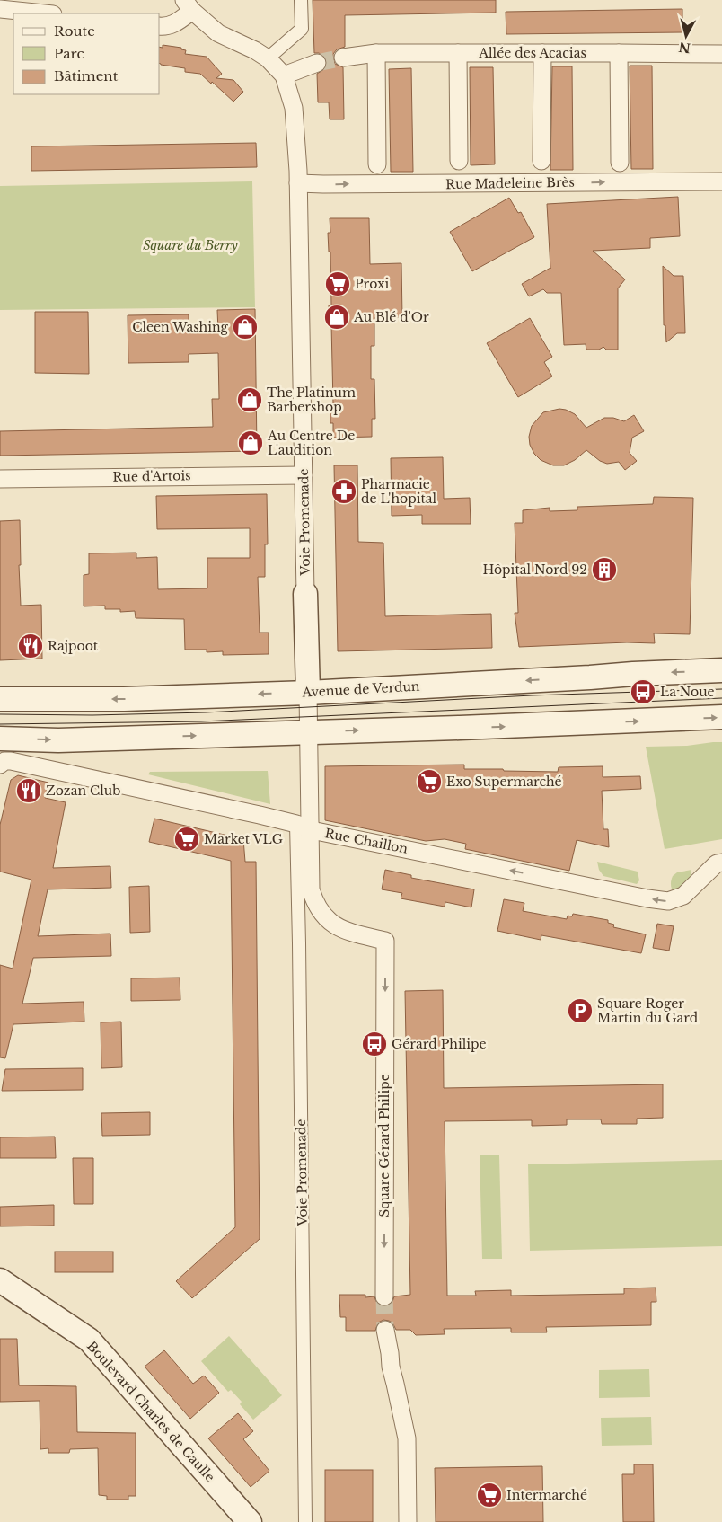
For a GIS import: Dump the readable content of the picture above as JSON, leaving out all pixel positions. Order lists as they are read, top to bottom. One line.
{"streets":{"main road":["Voie Promenade","Avenue de Verdun","Boulevard Charles de Gaulle"],"street":["Allée des Acacias","Rue Madeleine Brès","Rue d'Artois","Rue Chaillon","Square Gérard Philipe"]},"crossings":[["Rue Madeleine Brès","Voie Promenade"],["Rue d'Artois","Voie Promenade"],["Voie Promenade","Avenue de Verdun"],["Voie Promenade","Rue Chaillon"],["Voie Promenade","Square Gérard Philipe"],["Rue Chaillon","Square Gérard Philipe"]],"one_way":["Rue Madeleine Brès","Rue Chaillon","Square Gérard Philipe"],"parks":["Square du Berry"],"places":{"supermarket":["Proxi","Exo Supermarché","Market VLG","Intermarché"],"shop":["Au Blé d'Or","Cleen Washing","The Platinum Barbershop","Au Centre De L'audition"],"pharmacy":["Pharmacie de L'hopital"],"building":["Hôpital Nord 92"],"restaurant":["Rajpoot","Zozan Club"],"bus stop":["La Noue","Gérard Philipe"],"parking":["Square Roger Martin du Gard"]},"legend":["Route","Parc","Bâtiment"],"north":"bottom"}
